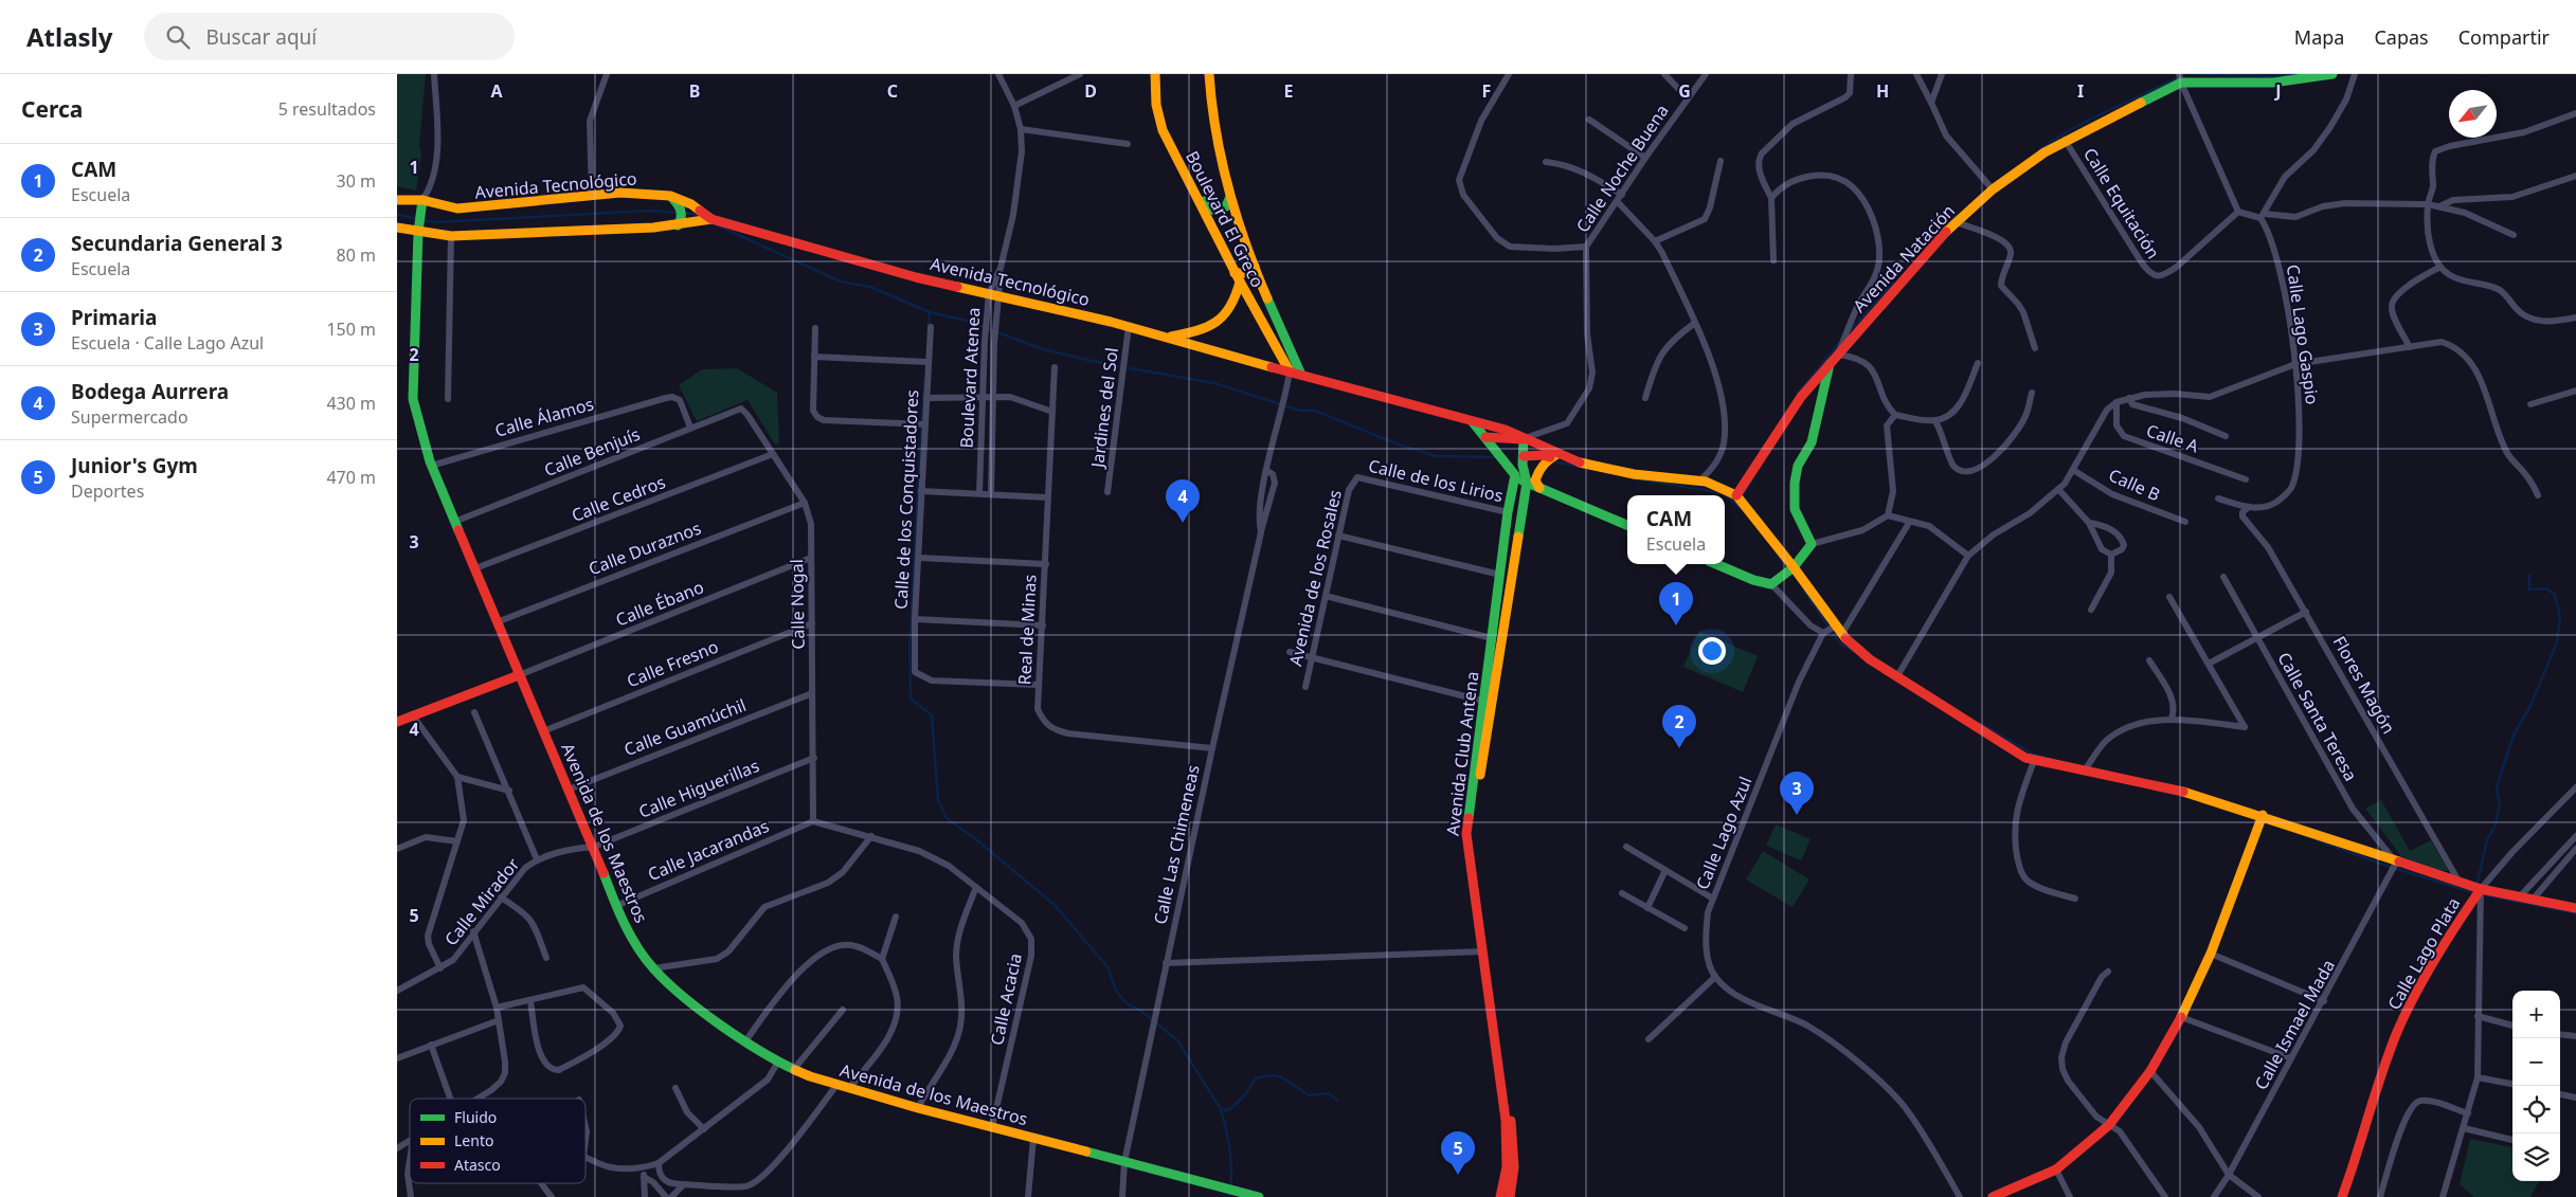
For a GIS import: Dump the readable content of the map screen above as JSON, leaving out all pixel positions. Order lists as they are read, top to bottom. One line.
{"streets":{"street":["Calle Noche Buena","Avenida Tecnológico","Calle Equitación","Boulevard El Greco","Avenida Natación","Calle Lago Gaspio","Boulevard Atenea","Jardines del Sol","Calle Álamos","Calle A","Calle Benjuís","Calle de los Lirios","Calle B","Calle Cedros","Calle de los Conquistadores","Calle Duraznos","Avenida de los Rosales","Calle Ébano","Calle Nogal","Real de Minas","Calle Fresno","Flores Magón","Calle Santa Teresa","Calle Guamúchil","Avenida Club Antena","Calle Higuerillas","Avenida de los Maestros","Calle Lago Azul","Calle Las Chimeneas","Calle Jacarandas","Calle Mirador","Calle Lago Plata","Calle Acacia","Calle Ismael Mada"]},"crossings":[["Calle Noche Buena","Avenida Tecnológico"],["Calle Noche Buena","Avenida Club Antena"],["Avenida Tecnológico","Boulevard El Greco"],["Avenida Tecnológico","Boulevard Atenea"],["Avenida Tecnológico","Jardines del Sol"],["Avenida Tecnológico","Avenida Club Antena"],["Avenida Tecnológico","Avenida de los Maestros"],["Avenida Tecnológico","Calle Las Chimeneas"],["Calle Equitación","Avenida Natación"],["Boulevard El Greco","Calle Las Chimeneas"],["Calle Lago Gaspio","Flores Magón"],["Calle Álamos","Calle Benjuís"],["Calle Álamos","Avenida de los Maestros"],["Calle Benjuís","Calle Nogal"],["Calle Benjuís","Avenida de los Maestros"],["Calle de los Lirios","Avenida de los Rosales"],["Calle de los Lirios","Avenida Club Antena"],["Calle Cedros","Calle Nogal"],["Calle Cedros","Avenida de los Maestros"],["Calle de los Conquistadores","Real de Minas"],["Calle Duraznos","Calle Nogal"],["Calle Duraznos","Avenida de los Maestros"],["Calle Ébano","Calle Nogal"],["Calle Ébano","Avenida de los Maestros"],["Calle Nogal","Calle Fresno"],["Calle Nogal","Calle Guamúchil"],["Calle Nogal","Calle Higuerillas"],["Calle Nogal","Calle Jacarandas"],["Calle Nogal","Calle Acacia"],["Real de Minas","Calle Las Chimeneas"],["Calle Fresno","Avenida de los Maestros"],["Calle Santa Teresa","Calle Ismael Mada"],["Calle Guamúchil","Avenida de los Maestros"],["Calle Higuerillas","Avenida de los Maestros"],["Calle Higuerillas","Calle Mirador"],["Avenida de los Maestros","Calle Las Chimeneas"],["Avenida de los Maestros","Calle Jacarandas"],["Avenida de los Maestros","Calle Mirador"],["Avenida de los Maestros","Calle Acacia"],["Calle Jacarandas","Calle Acacia"]],"legend":["Fluido","Lento","Atasco"],"north":"bottom left","page":{"header":"Atlasly","search":"Buscar aquí","nav":["Mapa","Capas","Compartir"],"heading":["Cerca","5 resultados"],"list":[{"mark":"1","name":"CAM","note":"Escuela","value":"30 m"},{"mark":"2","name":"Secundaria General 3","note":"Escuela","value":"80 m"},{"mark":"3","name":"Primaria","note":"Escuela · Calle Lago Azul","value":"150 m"},{"mark":"4","name":"Bodega Aurrera","note":"Supermercado","value":"430 m"},{"mark":"5","name":"Junior's Gym","note":"Deportes","value":"470 m"}],"pins":["4","1","2","3","5"],"popup":["CAM","Escuela"],"map_buttons":["+","−"]},"grid":{"columns":["A","B","C","D","E","F","G","H","I","J"],"rows":["1","2","3","4","5"]}}
